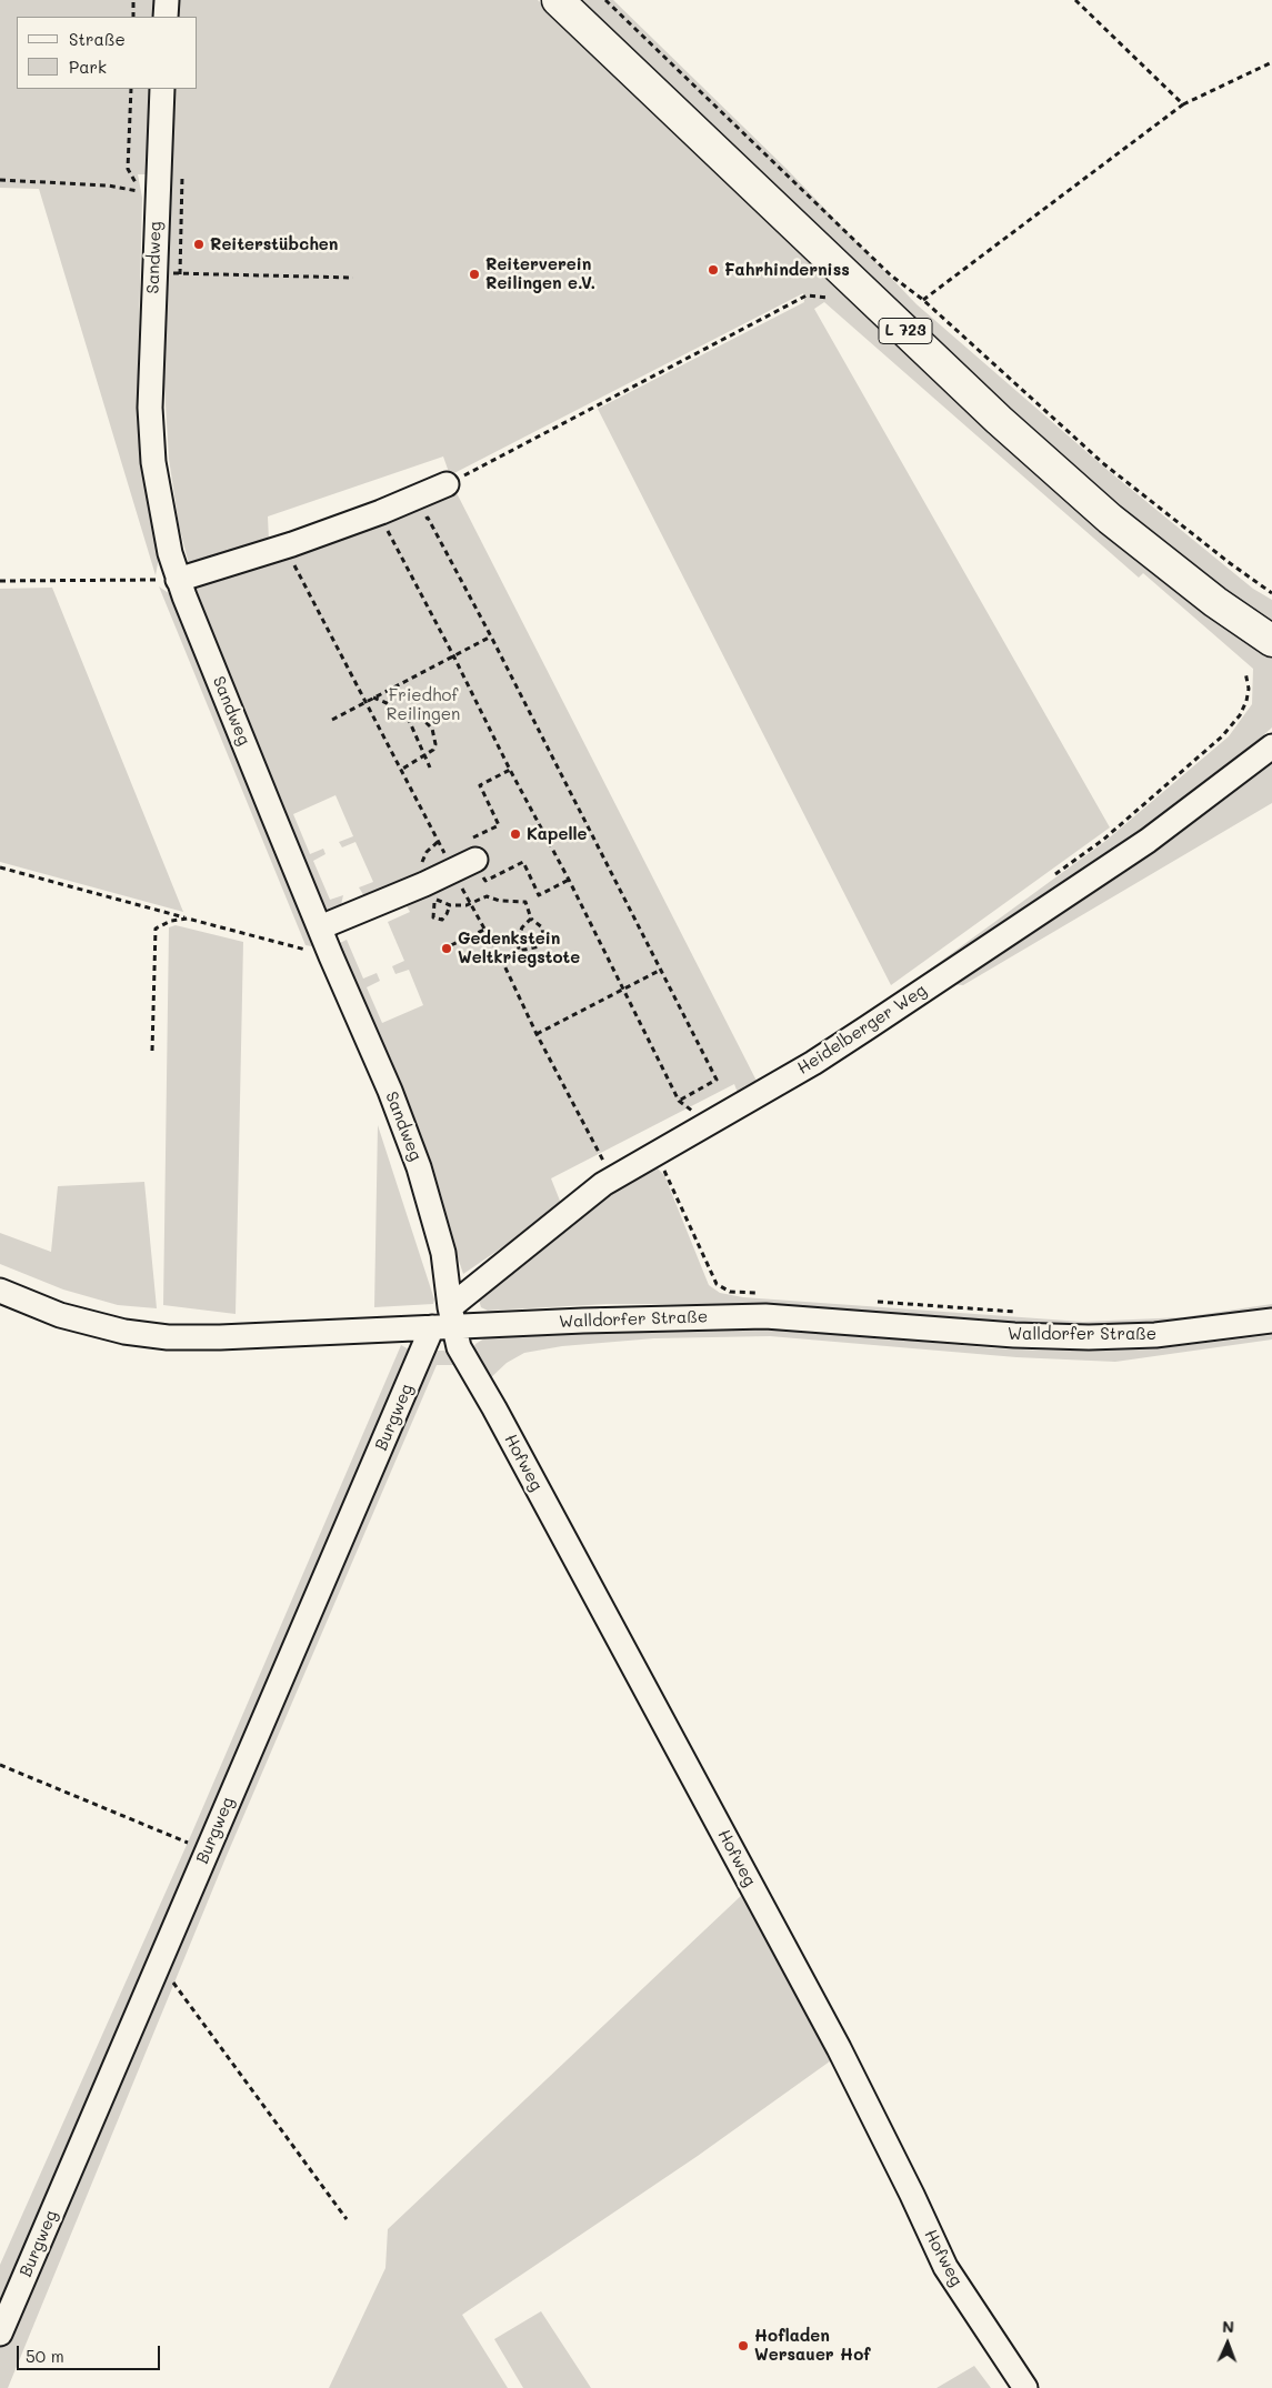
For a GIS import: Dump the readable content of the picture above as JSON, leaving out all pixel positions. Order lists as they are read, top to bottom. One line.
{"streets":{"main road":["L 723"],"street":["Sandweg","Heidelberger Weg","Walldorfer Straße","Burgweg","Hofweg"]},"crossings":[["Sandweg","Heidelberger Weg"],["Sandweg","Walldorfer Straße"],["Sandweg","Burgweg"],["Sandweg","Hofweg"],["Heidelberger Weg","Walldorfer Straße"],["Heidelberger Weg","Burgweg"],["Heidelberger Weg","Hofweg"],["Walldorfer Straße","Burgweg"],["Walldorfer Straße","Hofweg"],["Burgweg","Hofweg"]],"parks":["Friedhof Reilingen"],"places":["Reiterstübchen","Fahrhinderniss","Reiterverein Reilingen e.V.","Kapelle","Gedenkstein Weltkriegstote","Hofladen Wersauer Hof"],"legend":["Straße","Park"],"scale_bar":"50 m","north":"top"}
